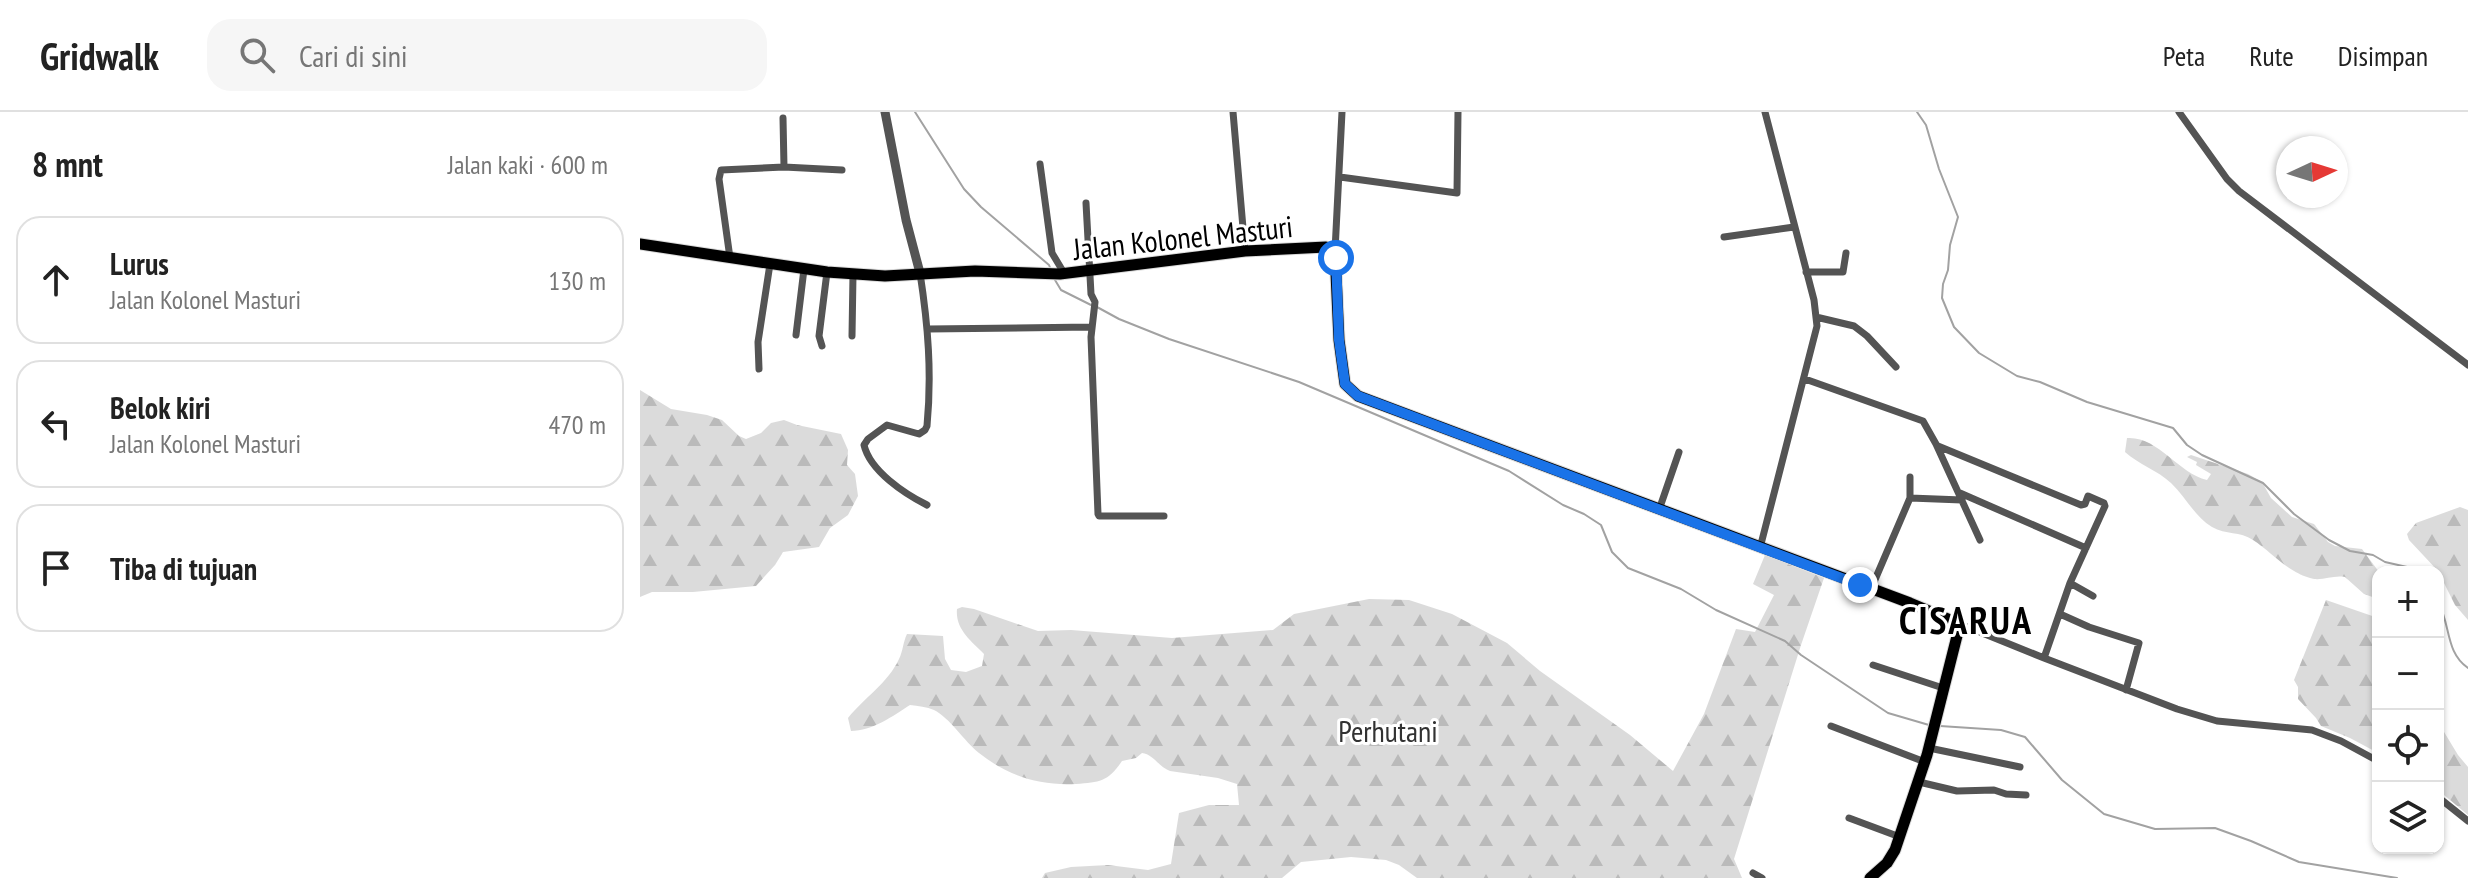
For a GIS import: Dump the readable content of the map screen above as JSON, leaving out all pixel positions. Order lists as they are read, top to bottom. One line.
{"streets":{"main road":["Jalan Kolonel Masturi"]},"districts":["CISARUA"],"parks":["Perhutani"],"north":"right","page":{"header":"Gridwalk","search":"Cari di sini","nav":["Peta","Rute","Disimpan"],"heading":["8 mnt","Jalan kaki · 600 m"],"list":[["Lurus","Jalan Kolonel Masturi","130 m"],["Belok kiri","Jalan Kolonel Masturi","470 m"],"Tiba di tujuan"],"map_buttons":["+","−"]}}
